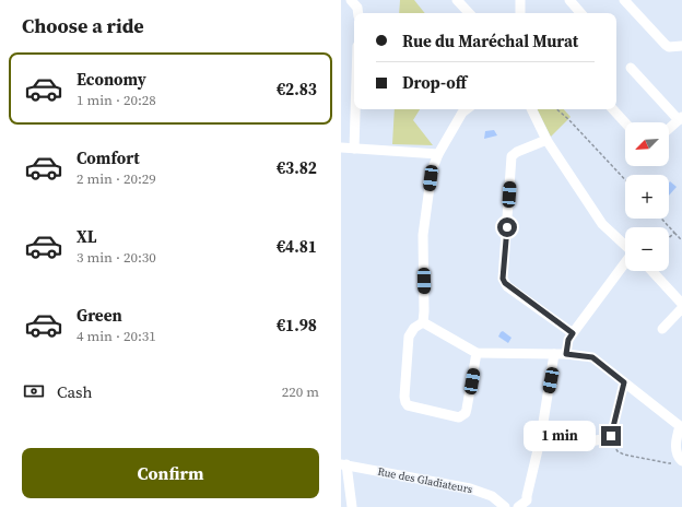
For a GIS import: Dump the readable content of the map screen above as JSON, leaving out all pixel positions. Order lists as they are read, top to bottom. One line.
{"streets":{"street":["Rue des Gladiateurs"]},"north":"bottom left","page":{"heading":"Choose a ride","banner":["Rue du Maréchal Murat","Drop-off"],"list":[{"name":"Economy","note":"1 min · 20:28","value":"€2.83"},{"name":"Comfort","note":"2 min · 20:29","value":"€3.82"},{"name":"XL","note":"3 min · 20:30","value":"€4.81"},{"name":"Green","note":"4 min · 20:31","value":"€1.98"}],"map_buttons":["+","−"],"pay":["Cash","220 m"],"bubble":"1 min","buttons":"Confirm"}}
